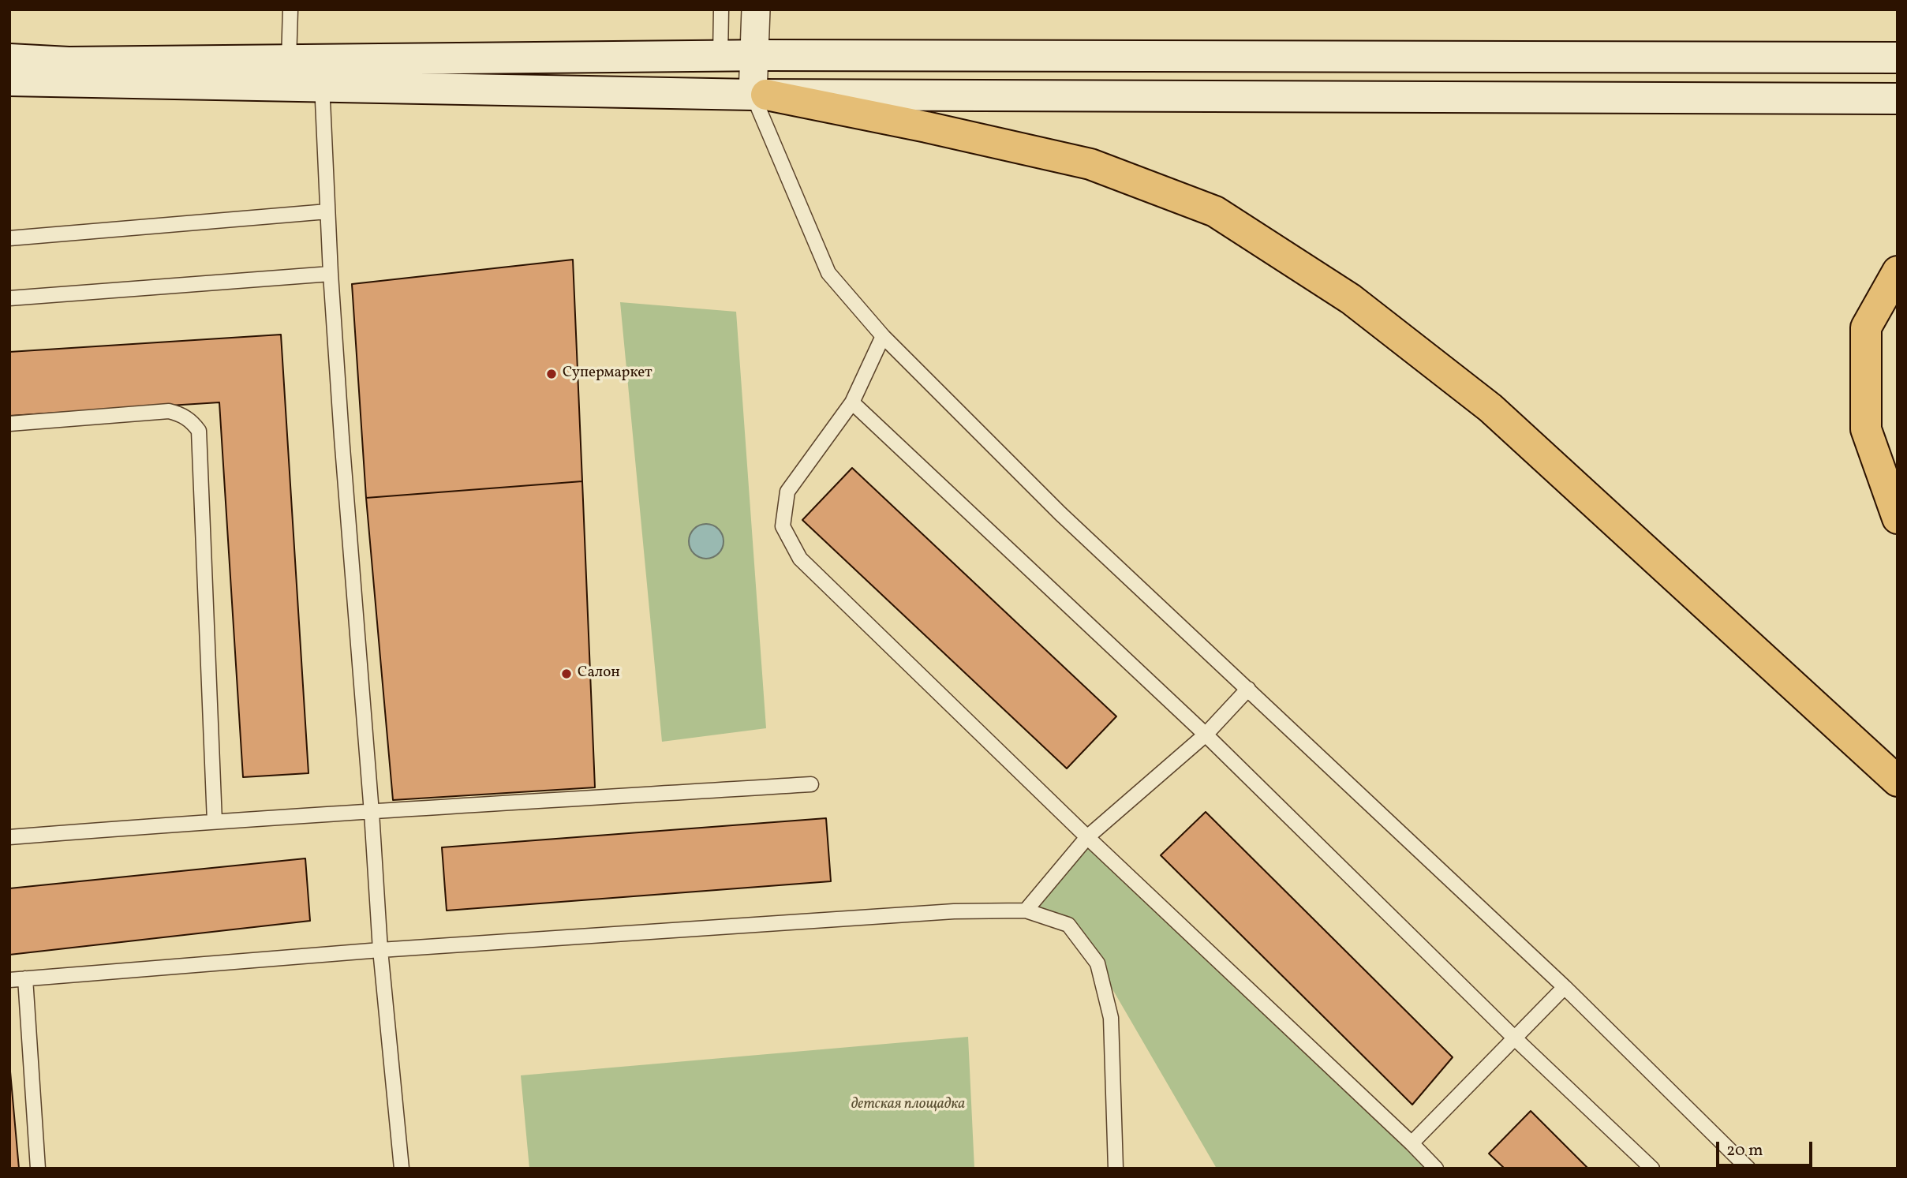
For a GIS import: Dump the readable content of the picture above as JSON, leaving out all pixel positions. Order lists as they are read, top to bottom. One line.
{"parks":["детская площадка"],"places":["Супермаркет","Салон"],"scale_bar":"20 m"}
